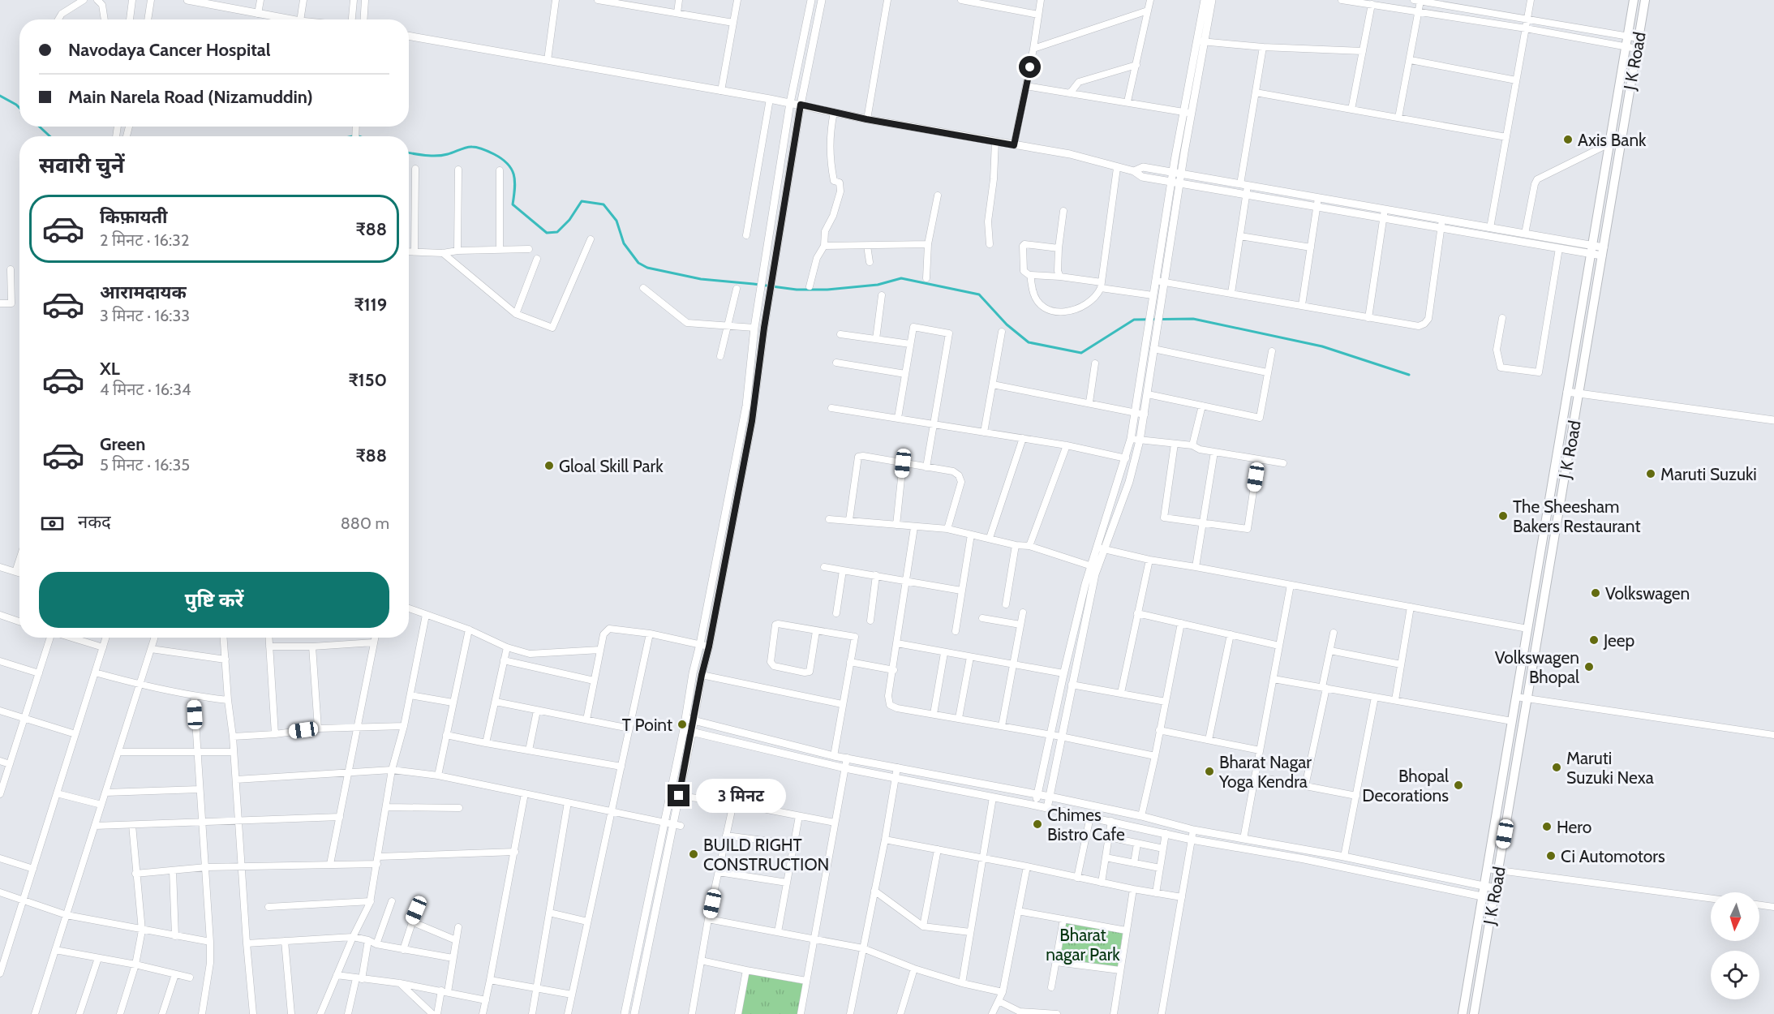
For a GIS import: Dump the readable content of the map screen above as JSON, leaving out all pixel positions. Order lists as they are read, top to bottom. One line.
{"streets":{"main road":["J K Road"]},"parks":["Bharat nagar Park"],"places":["Axis Bank","Gloal Skill Park","Maruti Suzuki","The Sheesham Bakers Restaurant","Volkswagen","Jeep","Volkswagen Bhopal","T Point","Maruti Suzuki Nexa","Bharat Nagar Yoga Kendra","Bhopal Decorations","Chimes Bistro Cafe","Hero","BUILD RIGHT CONSTRUCTION","Ci Automotors"],"north":"bottom","page":{"banner":["Navodaya Cancer Hospital","Main Narela Road (Nizamuddin)"],"heading":"सवारी चुनें","list":[{"name":"किफ़ायती","note":"2 मिनट · 16:32","value":"₹88"},{"name":"आरामदायक","note":"3 मिनट · 16:33","value":"₹119"},{"name":"XL","note":"4 मिनट · 16:34","value":"₹150"},{"name":"Green","note":"5 मिनट · 16:35","value":"₹88"}],"pay":["नकद","880 m"],"buttons":"पुष्टि करें","bubble":"3 मिनट"}}
